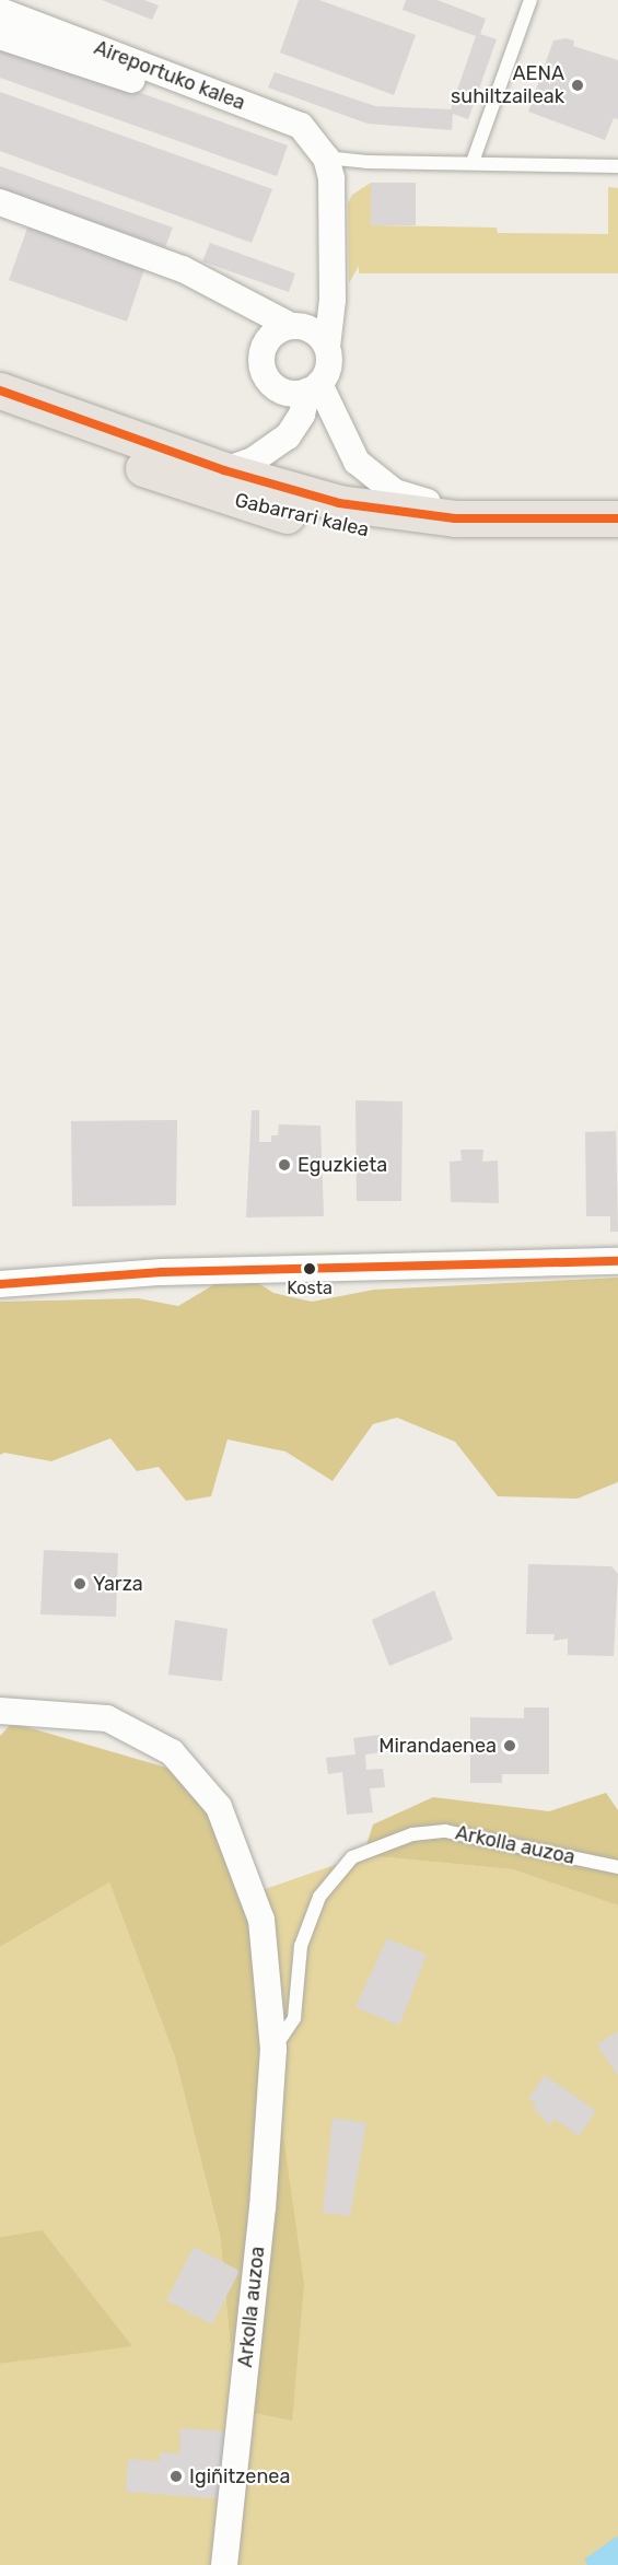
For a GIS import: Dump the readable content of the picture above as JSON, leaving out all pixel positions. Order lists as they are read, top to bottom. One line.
{"streets":{"main road":["Gabarrari kalea"],"street":["Aireportuko kalea","Arkolla auzoa"]},"crossings":[["Aireportuko kalea","Gabarrari kalea"]],"places":["AENA suhiltzaileak","Eguzkieta","Kosta","Yarza","Mirandaenea","Igiñitzenea"]}
